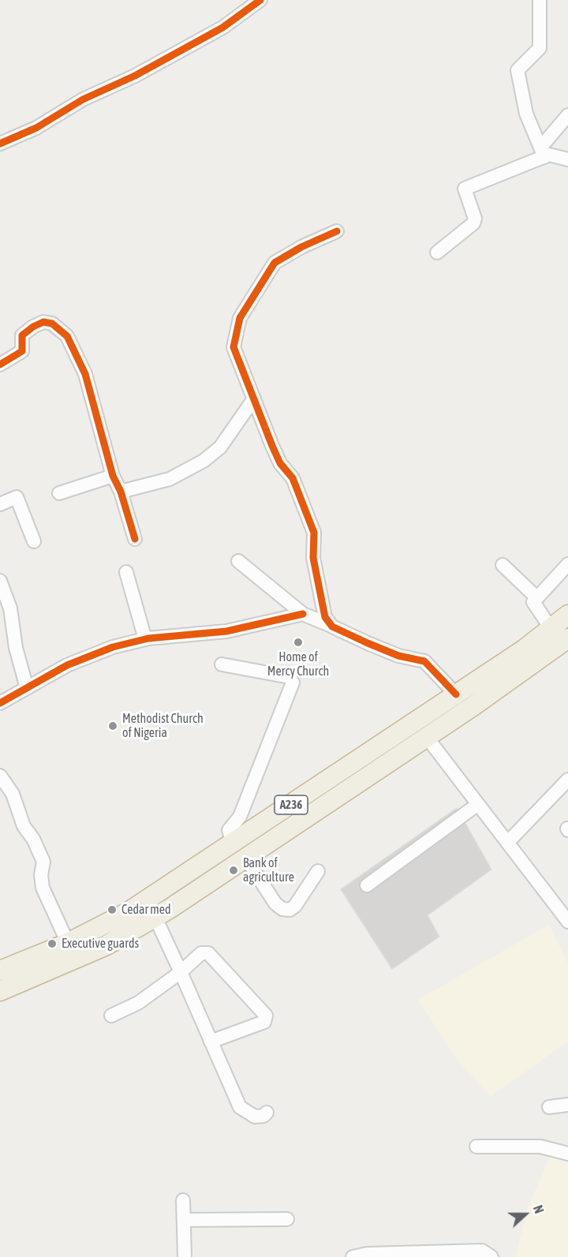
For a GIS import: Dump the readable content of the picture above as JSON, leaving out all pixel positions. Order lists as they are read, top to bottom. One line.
{"streets":{"highway":["A236"]},"places":["Home of Mercy Church","Methodist Church of Nigeria","Bank of agriculture","Cedar med","Executive guards"],"north":"right"}
